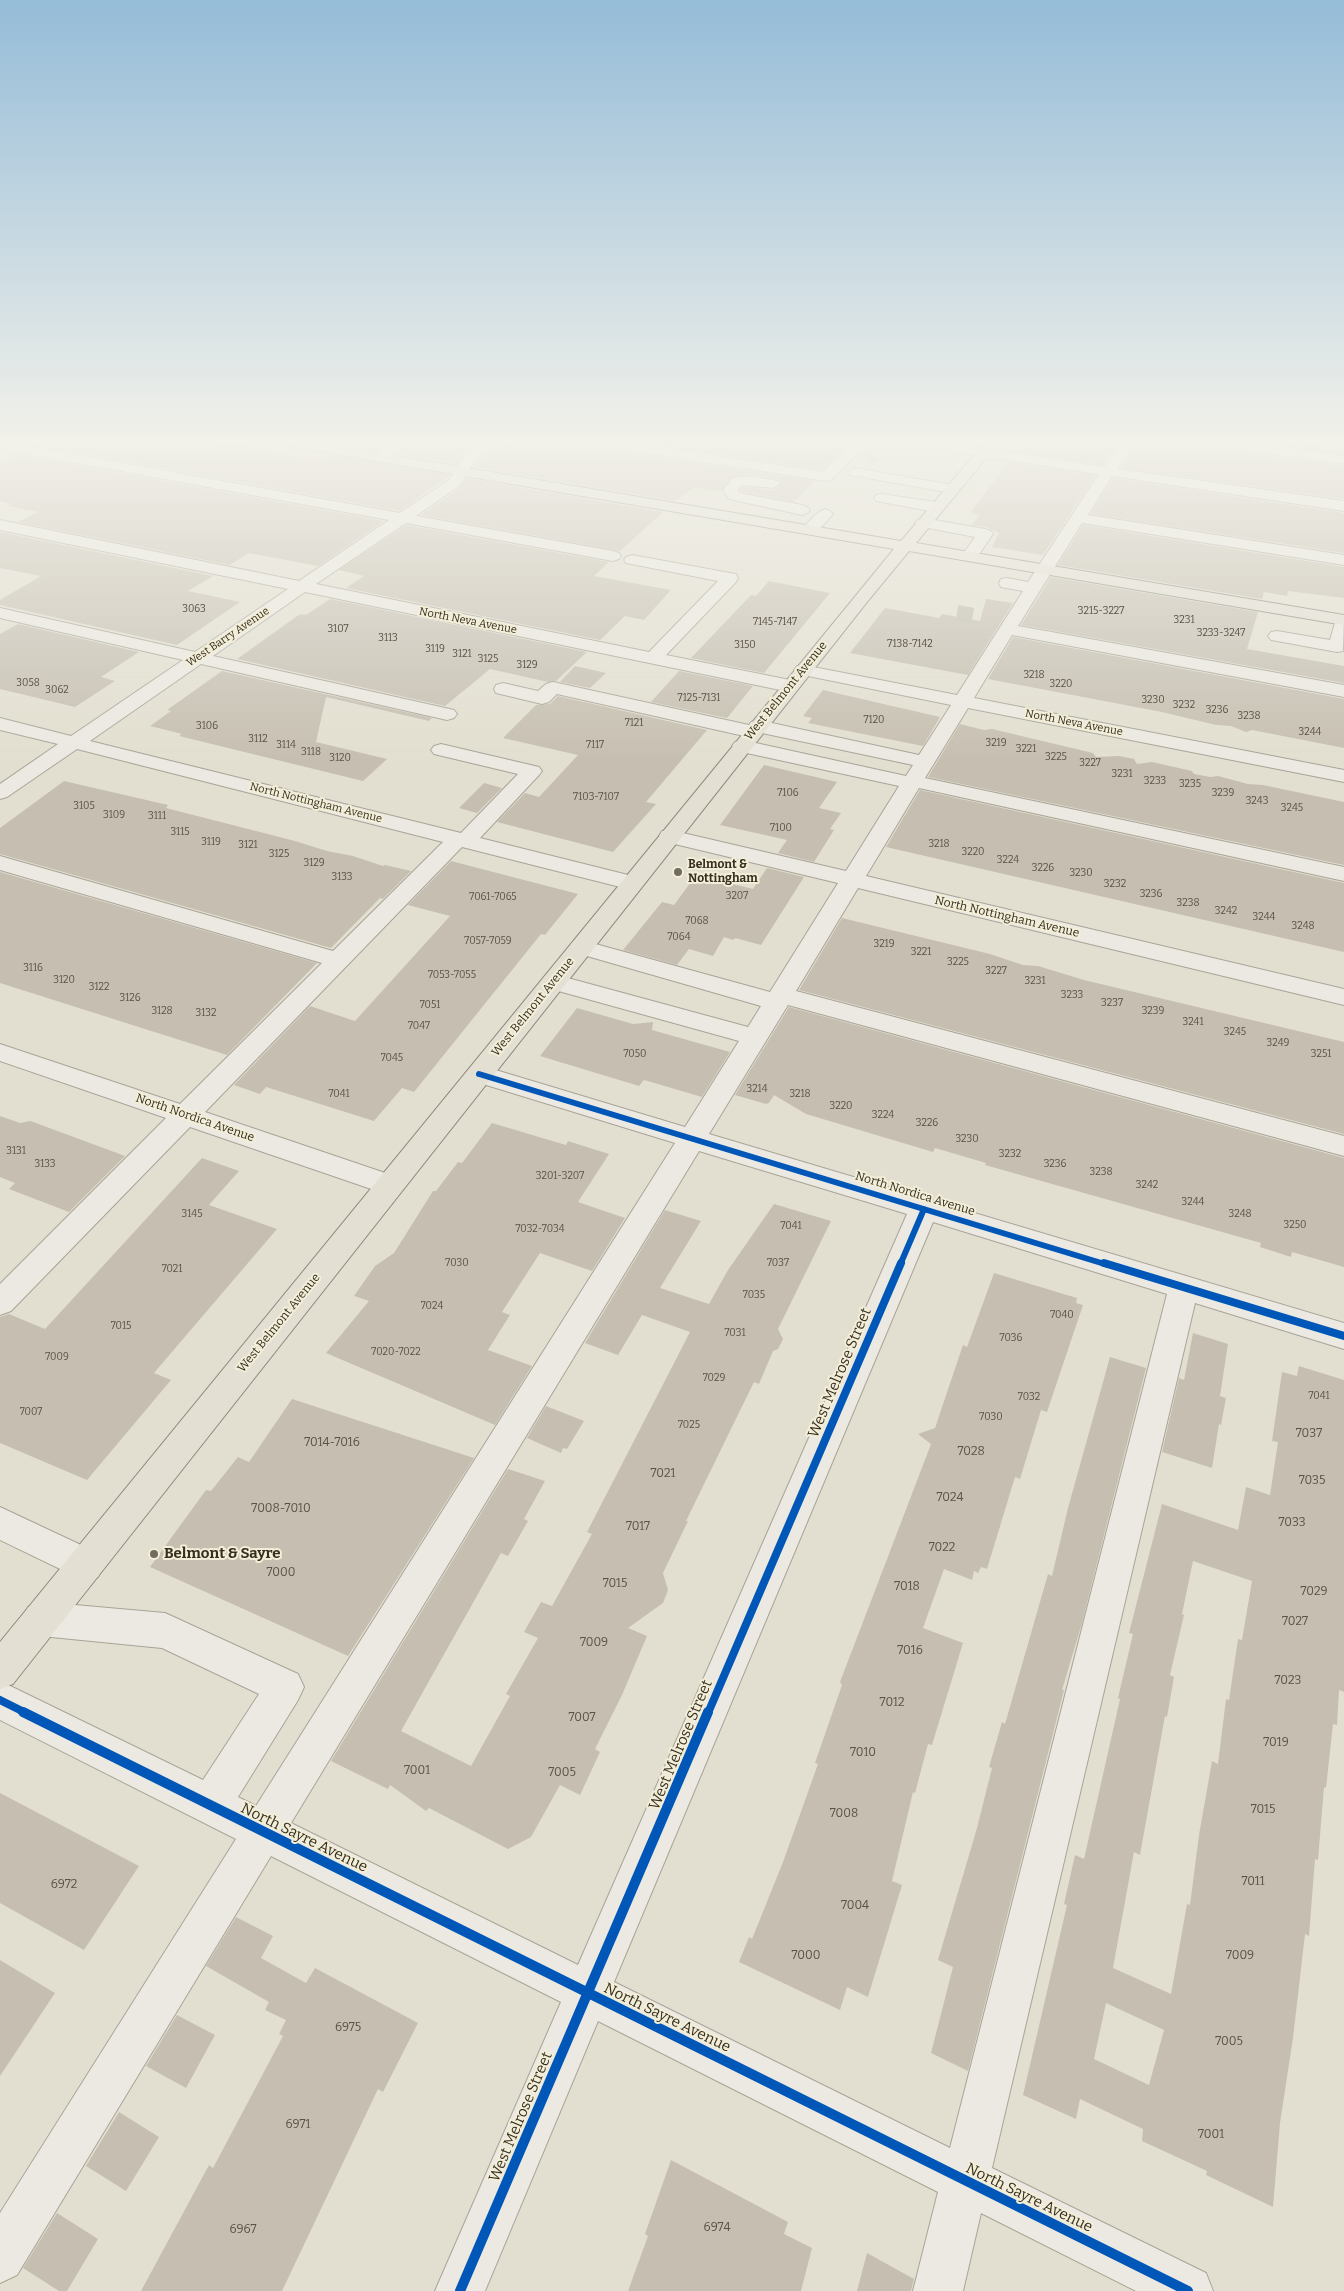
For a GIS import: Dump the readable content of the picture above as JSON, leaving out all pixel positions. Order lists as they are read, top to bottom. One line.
{"streets":{"main road":["West Belmont Avenue"],"street":["North Neva Avenue","West Barry Avenue","North Nottingham Avenue","North Nordica Avenue","West Melrose Street","North Sayre Avenue"]},"crossings":[["North Neva Avenue","West Barry Avenue"],["North Neva Avenue","West Belmont Avenue"],["West Barry Avenue","North Nottingham Avenue"],["West Belmont Avenue","North Nottingham Avenue"],["West Belmont Avenue","North Nordica Avenue"],["North Nordica Avenue","West Melrose Street"],["West Melrose Street","North Sayre Avenue"]],"places":["Belmont & Nottingham","Belmont & Sayre"],"house_numbers":["3063","3215-3227","3231","7145-7147","3107","3233-3247","3113","7138-7142","3150","3119","3121","3125","3129","3218","3058","3220","3062","7125-7131","3230","3232","3236","3238","7120","7121","3106","3244","3112","3219","3114","7117","3221","3118","3225","3120","3227","3231","3233","3235","7106","3239","7103-7107","3243","3105","3245","3109","3111","7100","3115","3119","3218","3121","3220","3125","3224","3129","3226","3230","3133","3232","3236","3207","7061-7065","3238","3242","3244","7068","3248","7064","7057-7059","3219","3221","3225","3116","3227","7053-7055","3120","3231","3122","3233","3126","3237","7051","3128","3239","3132","3241","7047","3245","3249","7050","3251","7045","3214","7041","3218","3220","3224","3226","3230","3131","3232","3133","3236","3238","3201-3207","3242","3244","3145","3248","3250","7041","7032-7034","7030","7037","7021","7035","7024","7040","7015","7031","7036","7020-7022","7009","7029","7041","7032","7007","7030","7025","7037","7014-7016","7028","7021","7035","7024","7008-7010","7033","7017","7022","7000","7015","7018","7029","7027","7009","7016","7023","7012","7007","7019","7010","7001","7005","7015","7008","7011","6972","7004","7000","7009","6975","7005","6971","7001","6974","6967"]}
